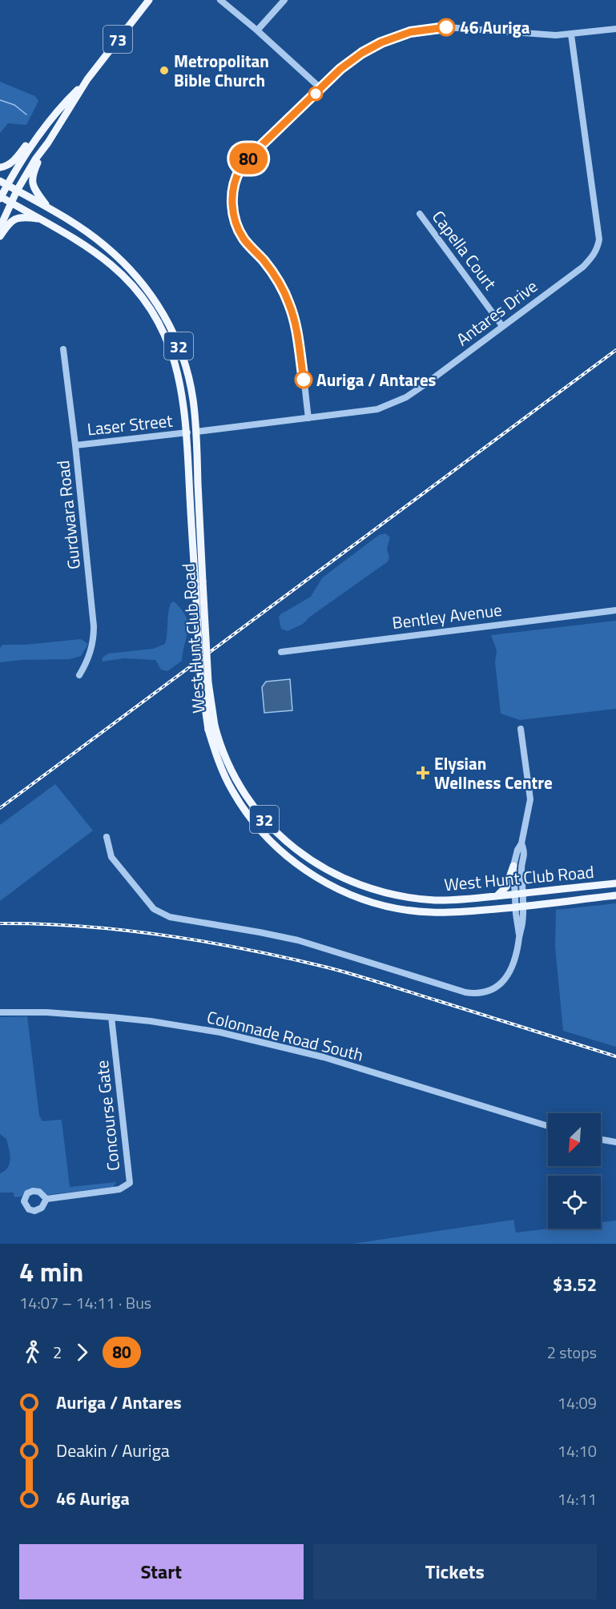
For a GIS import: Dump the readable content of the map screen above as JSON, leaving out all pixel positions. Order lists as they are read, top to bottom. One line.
{"streets":{"main road":["73","32","West Hunt Club Road"],"street":["Capella Court","Antares Drive","Laser Street","Gurdwara Road","Bentley Avenue","Colonnade Road South","Concourse Gate"]},"crossings":[["73","West Hunt Club Road"],["Capella Court","Antares Drive"],["Antares Drive","West Hunt Club Road"],["Laser Street","Gurdwara Road"],["Laser Street","West Hunt Club Road"],["Colonnade Road South","Concourse Gate"]],"places":{"other":["46 Auriga","Metropolitan Bible Church","Auriga / Antares"],"health":["Elysian Wellness Centre"]},"lines":["bus line 80"],"north":"bottom left","page":{"on_map":"80","heading":["4 min","14:07 – 14:11 · Bus","$3.52"],"legs":["2","80","2 stops"],"list":[{"name":"Auriga / Antares","value":"14:09"},{"name":"Deakin / Auriga","value":"14:10"},{"name":"46 Auriga","value":"14:11"}],"buttons":["Start","Tickets"]}}
